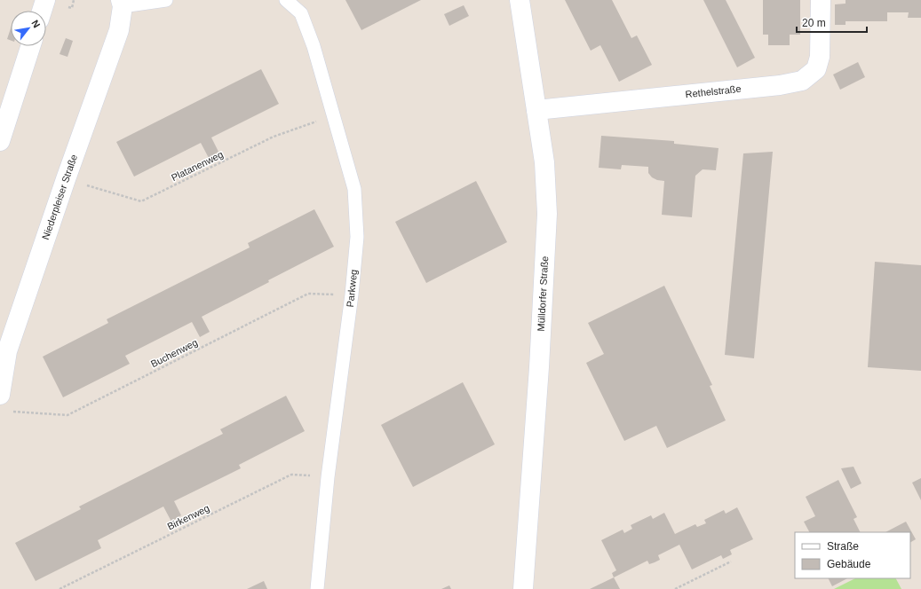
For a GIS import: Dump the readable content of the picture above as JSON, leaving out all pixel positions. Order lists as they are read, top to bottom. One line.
{"streets":{"street":["Rethelstraße","Niederpleiser Straße","Mülldorfer Straße"],"lane":["Parkweg"],"path":["Platanenweg","Buchenweg","Birkenweg"]},"crossings":[["Rethelstraße","Mülldorfer Straße"],["Platanenweg","Niederpleiser Straße"],["Platanenweg","Parkweg"],["Niederpleiser Straße","Buchenweg"],["Parkweg","Buchenweg"],["Parkweg","Birkenweg"]],"legend":["Straße","Gebäude"],"scale_bar":"20 m","north":"top right"}
